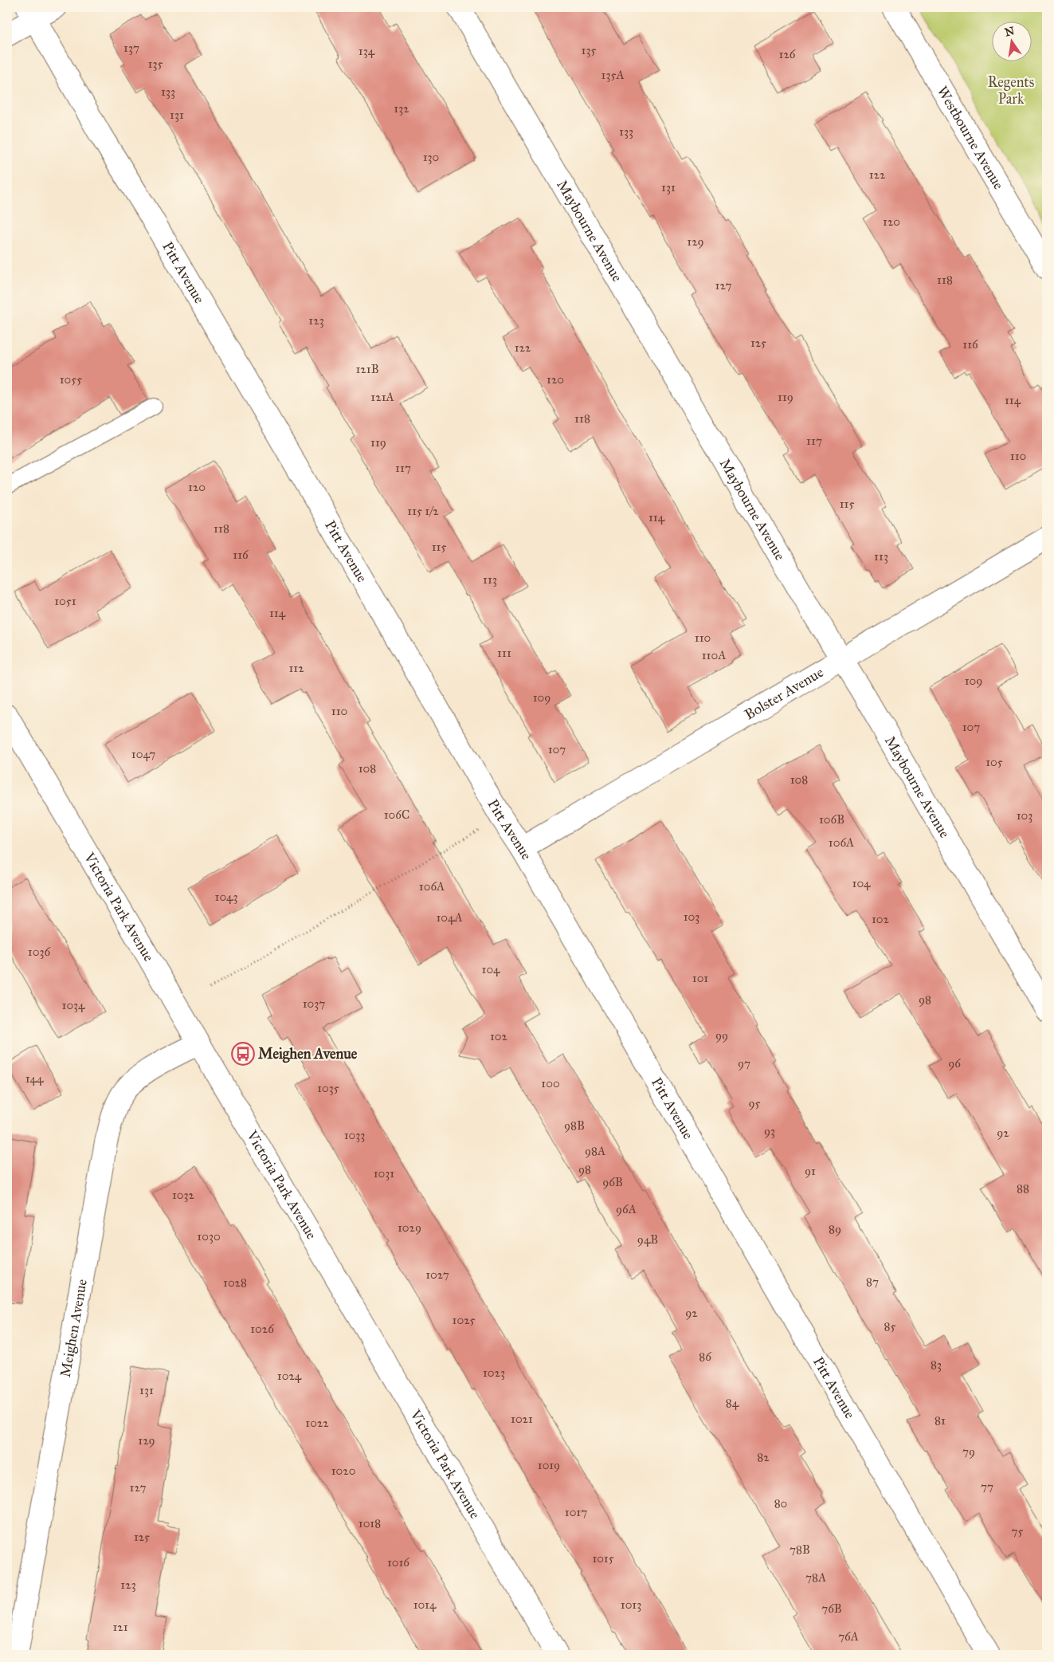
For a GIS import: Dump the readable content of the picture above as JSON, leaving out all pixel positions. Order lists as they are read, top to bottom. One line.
{"streets":{"street":["Westbourne Avenue","Maybourne Avenue","Pitt Avenue","Bolster Avenue","Victoria Park Avenue","Meighen Avenue"]},"crossings":[["Maybourne Avenue","Bolster Avenue"],["Pitt Avenue","Bolster Avenue"],["Victoria Park Avenue","Meighen Avenue"]],"parks":["Regents Park"],"places":{"bus stop":["Meighen Avenue"]},"house_numbers":["137","135","134","126","135","135A","133","132","131","133","130","122","131","120","129","118","127","123","125","116","122","121B","1055","120","121A","119","114","118","117","119","110","117","120","115","115 1/2","114","118","115","116","113","113","1051","114","110","111","110A","112","109","109","110","107","107","1047","105","108","108","106C","103","106B","106A","104","106A","1043","103","104A","102","1036","104","101","98","1037","1034","99","102","97","96","144","100","1035","95","98B","93","92","1033","98A","98","91","1031","96B","88","1032","96A","1029","89","1030","94B","1027","87","1028","92","1025","85","1026","86","83","1023","1024","131","84","1021","81","1022","129","79","82","1019","1020","77","127","80","1017","1018","75","125","78B","1015","1016","78A","123","1014","1013","76B","121","76A"],"north":"top"}
